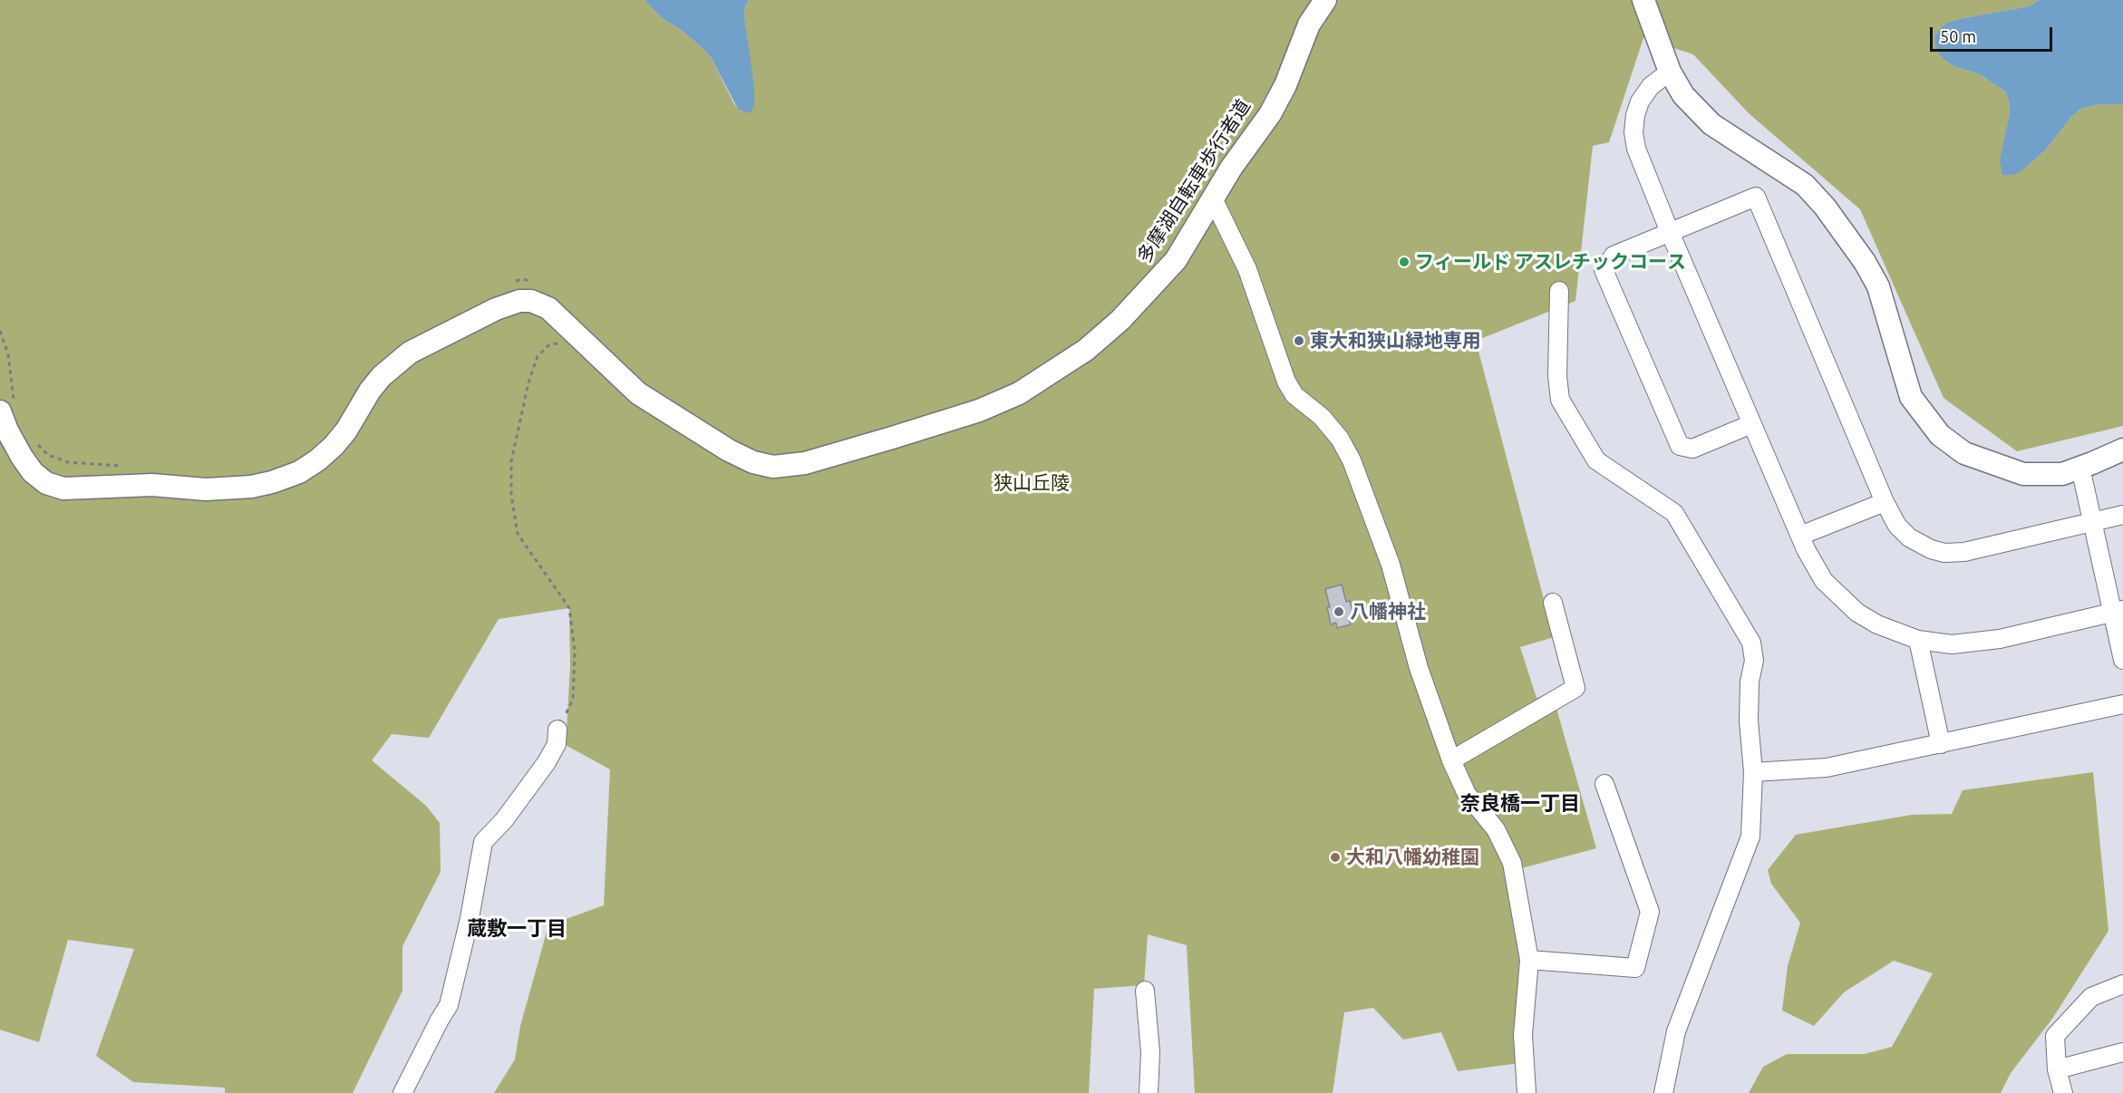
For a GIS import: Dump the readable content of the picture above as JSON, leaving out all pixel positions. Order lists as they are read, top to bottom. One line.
{"districts":["奈良橋一丁目","蔵敷一丁目"],"parks":["狭山丘陵"],"places":["フィールド アスレチックコース","東大和狭山緑地専用","八幡神社","大和八幡幼稚園"],"scale_bar":"50 m"}
